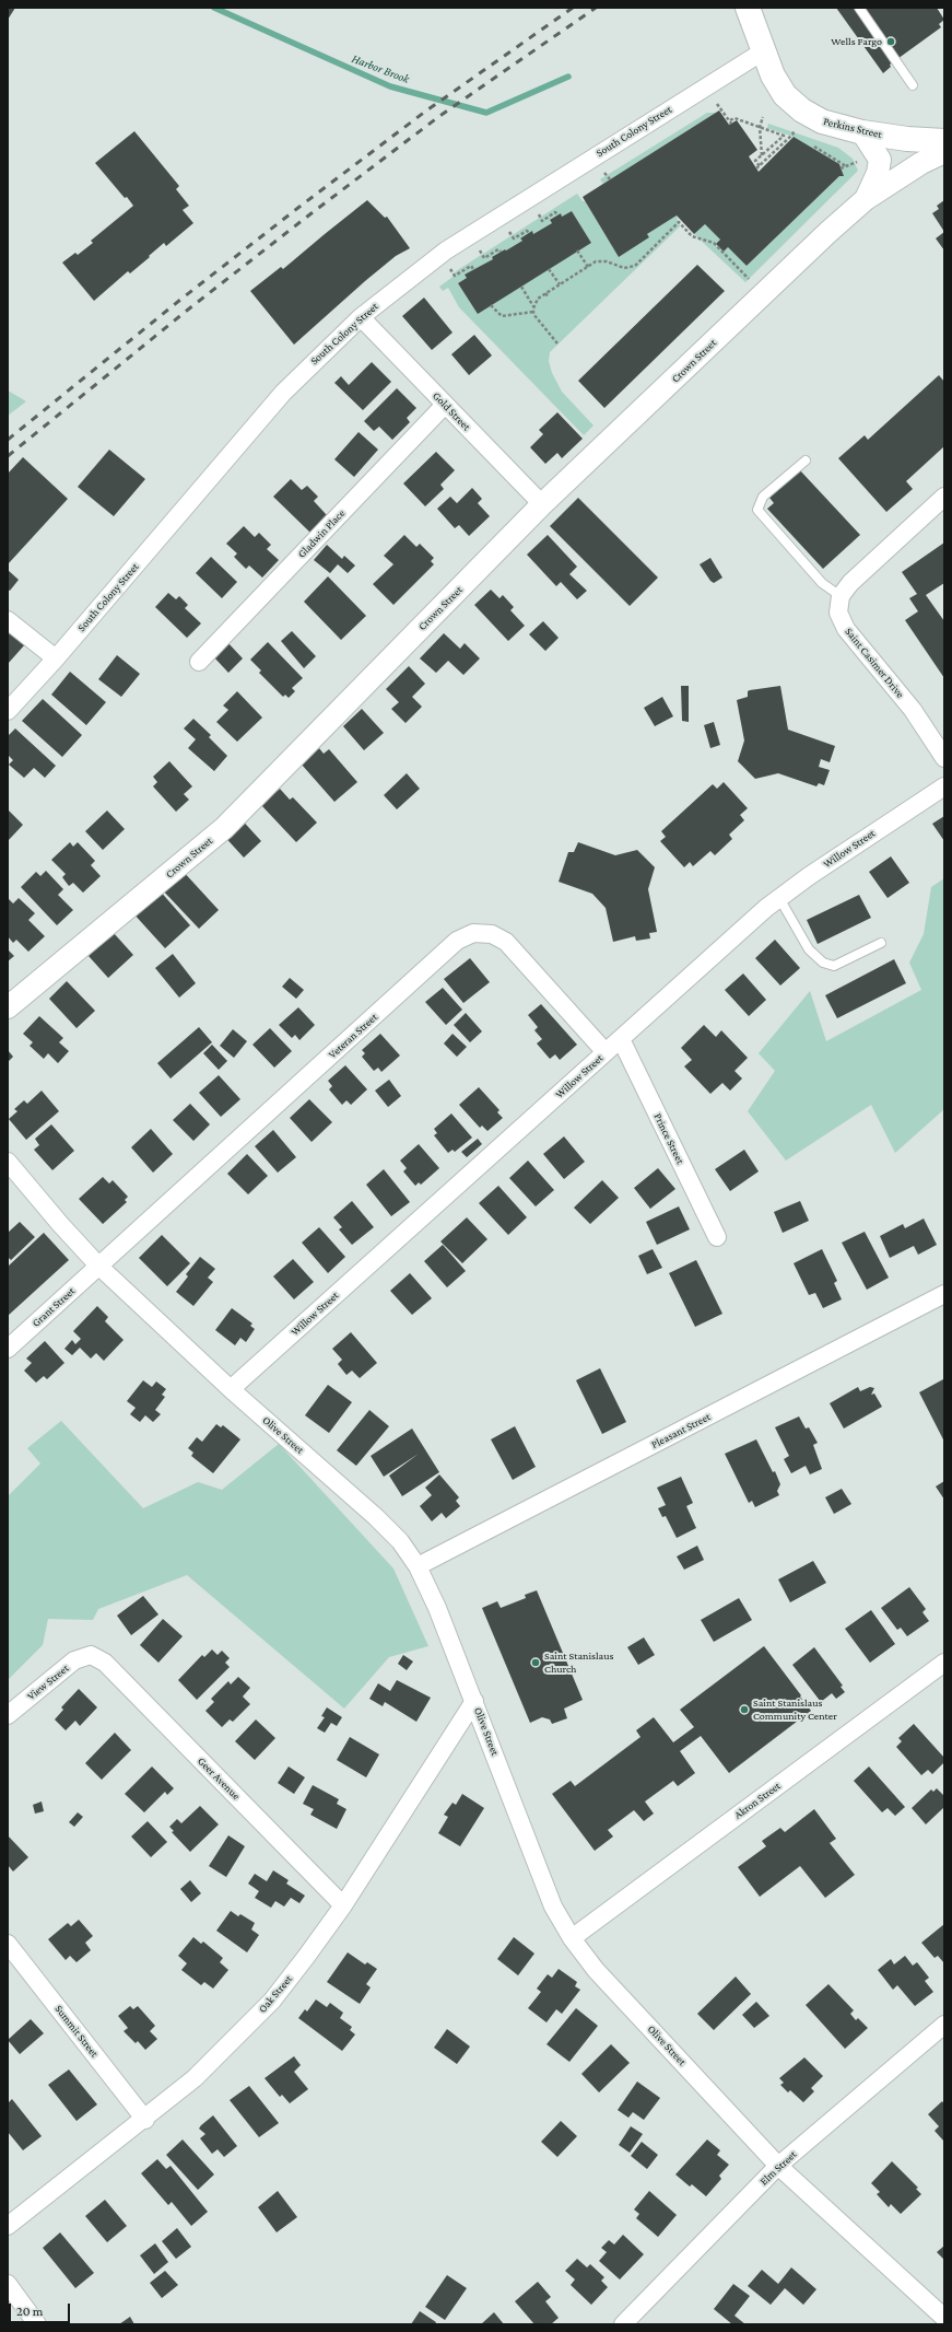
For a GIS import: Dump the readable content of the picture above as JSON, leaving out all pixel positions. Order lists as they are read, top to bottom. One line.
{"streets":{"main road":["Perkins Street"],"street":["South Colony Street","Crown Street","Gold Street","Gladwin Place","Saint Casimer Drive","Willow Street","Veteran Street","Prince Street","Grant Street","Pleasant Street","Olive Street","View Street","Geer Avenue","Akron Street","Oak Street","Summit Street","Elm Street"]},"crossings":[["Perkins Street","South Colony Street"],["Perkins Street","Crown Street"],["South Colony Street","Gold Street"],["Crown Street","Gold Street"],["Gold Street","Gladwin Place"],["Willow Street","Veteran Street"],["Willow Street","Prince Street"],["Willow Street","Olive Street"],["Veteran Street","Grant Street"],["Veteran Street","Olive Street"],["Grant Street","Olive Street"],["Pleasant Street","Olive Street"],["Olive Street","Akron Street"],["Olive Street","Oak Street"],["Olive Street","Elm Street"],["View Street","Geer Avenue"],["Geer Avenue","Oak Street"],["Oak Street","Summit Street"]],"water":["Harbor Brook"],"places":["Wells Fargo","Saint Stanislaus Church","Saint Stanislaus Community Center"],"scale_bar":"20 m"}
